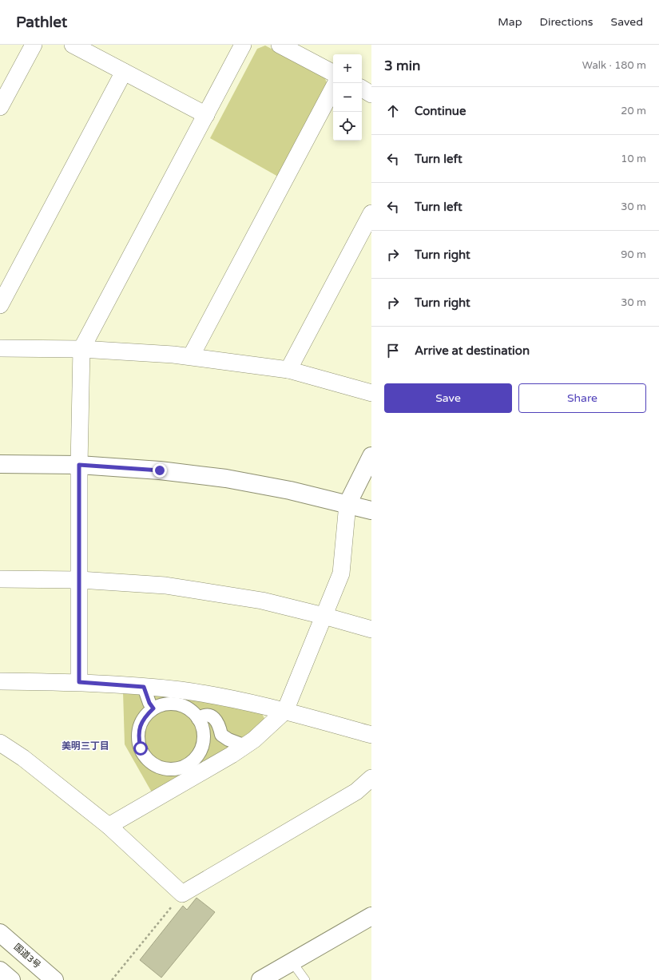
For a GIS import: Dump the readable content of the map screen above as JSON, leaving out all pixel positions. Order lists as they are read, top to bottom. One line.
{"streets":{"main road":["国道3号"]},"districts":["美明三丁目"],"page":{"header":"Pathlet","nav":["Map","Directions","Saved"],"heading":["3 min","Walk · 180 m"],"map_buttons":["+","−"],"list":[["Continue","20 m"],["Turn left","10 m"],["Turn left","30 m"],["Turn right","90 m"],["Turn right","30 m"],"Arrive at destination"],"buttons":["Save","Share"]}}
